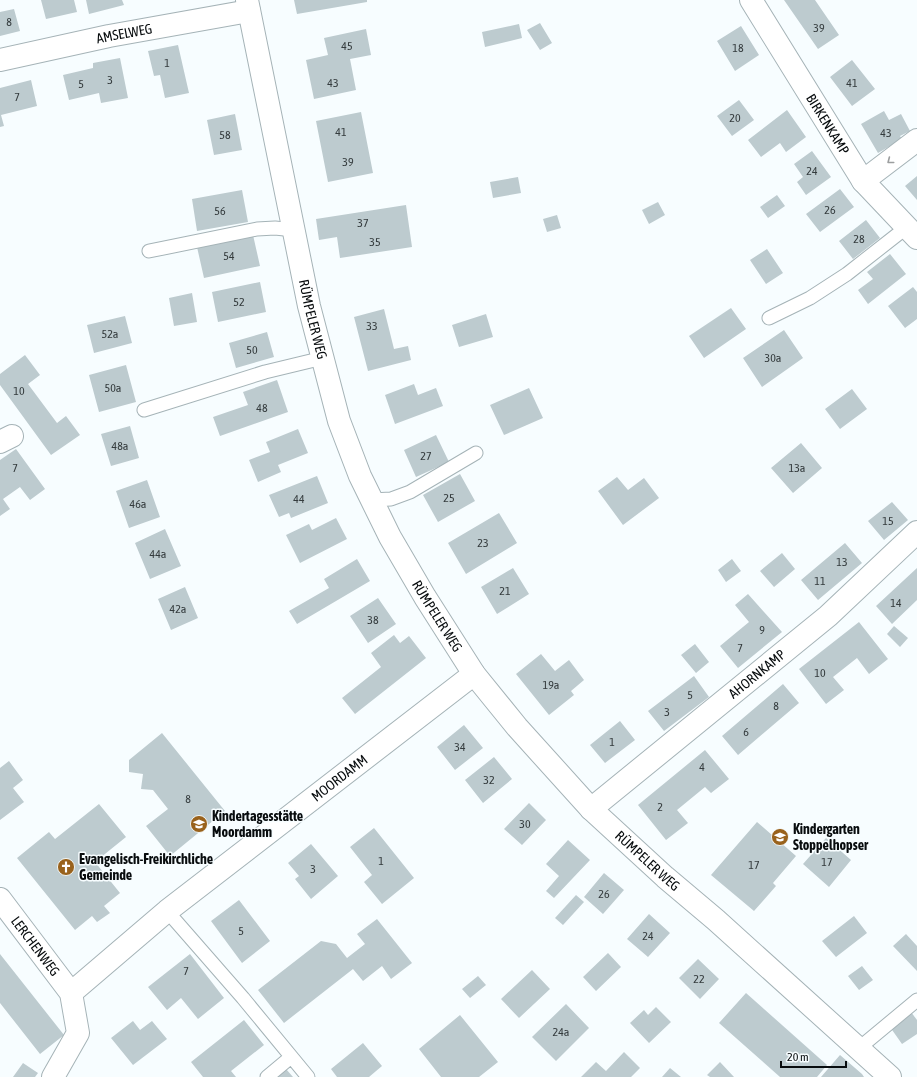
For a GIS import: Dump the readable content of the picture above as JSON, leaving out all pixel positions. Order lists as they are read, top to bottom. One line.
{"streets":{"street":["AMSELWEG","BIRKENKAMP","RÜMPELER WEG","AHORNKAMP","MOORDAMM","LERCHENWEG"]},"crossings":[["AMSELWEG","RÜMPELER WEG"],["RÜMPELER WEG","AHORNKAMP"],["RÜMPELER WEG","MOORDAMM"],["MOORDAMM","LERCHENWEG"]],"places":{"school or university":["Kindertagesstätte Moordamm","Kindergarten Stoppelhopser"],"church":["Evangelisch-Freikirchliche Gemeinde"]},"house_numbers":["8","39","45","18","1","3","43","41","5","7","20","41","43","58","39","24","26","56","37","28","35","54","52","33","52a","50","30a","50a","10","48","48a","27","7","13a","25","44","46a","15","23","44a","13","11","21","14","42a","38","9","7","10","19a","5","8","3","6","1","34","4","32","8","2","30","1","17","17","3","26","5","24","7","22","24a"],"scale_bar":"20 m"}
